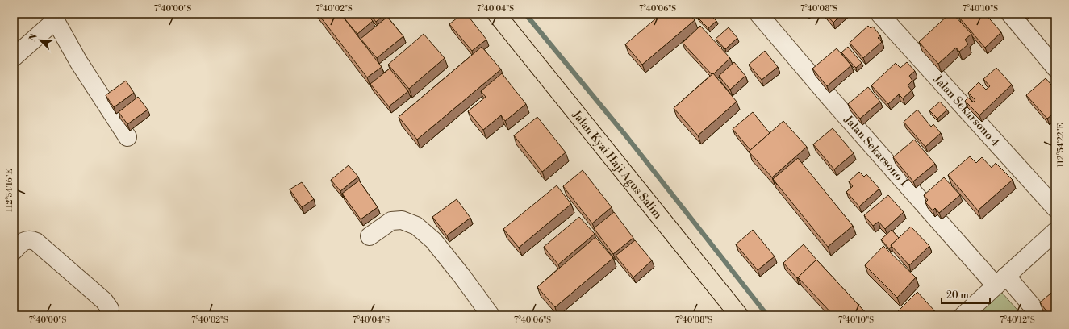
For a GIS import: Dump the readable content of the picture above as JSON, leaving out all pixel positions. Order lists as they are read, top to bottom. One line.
{"streets":{"main road":["Jalan Kyai Haji Agus Salim"],"street":["Jalan Sekarsono 4","Jalan Sekarsono 1"]},"scale_bar":"20 m","north":"top left","coordinates":["7°40'00\"S","7°40'02\"S","7°40'04\"S","7°40'06\"S","7°40'08\"S","7°40'10\"S","112°54'22\"E","112°54'16\"E","7°40'12\"S"]}
